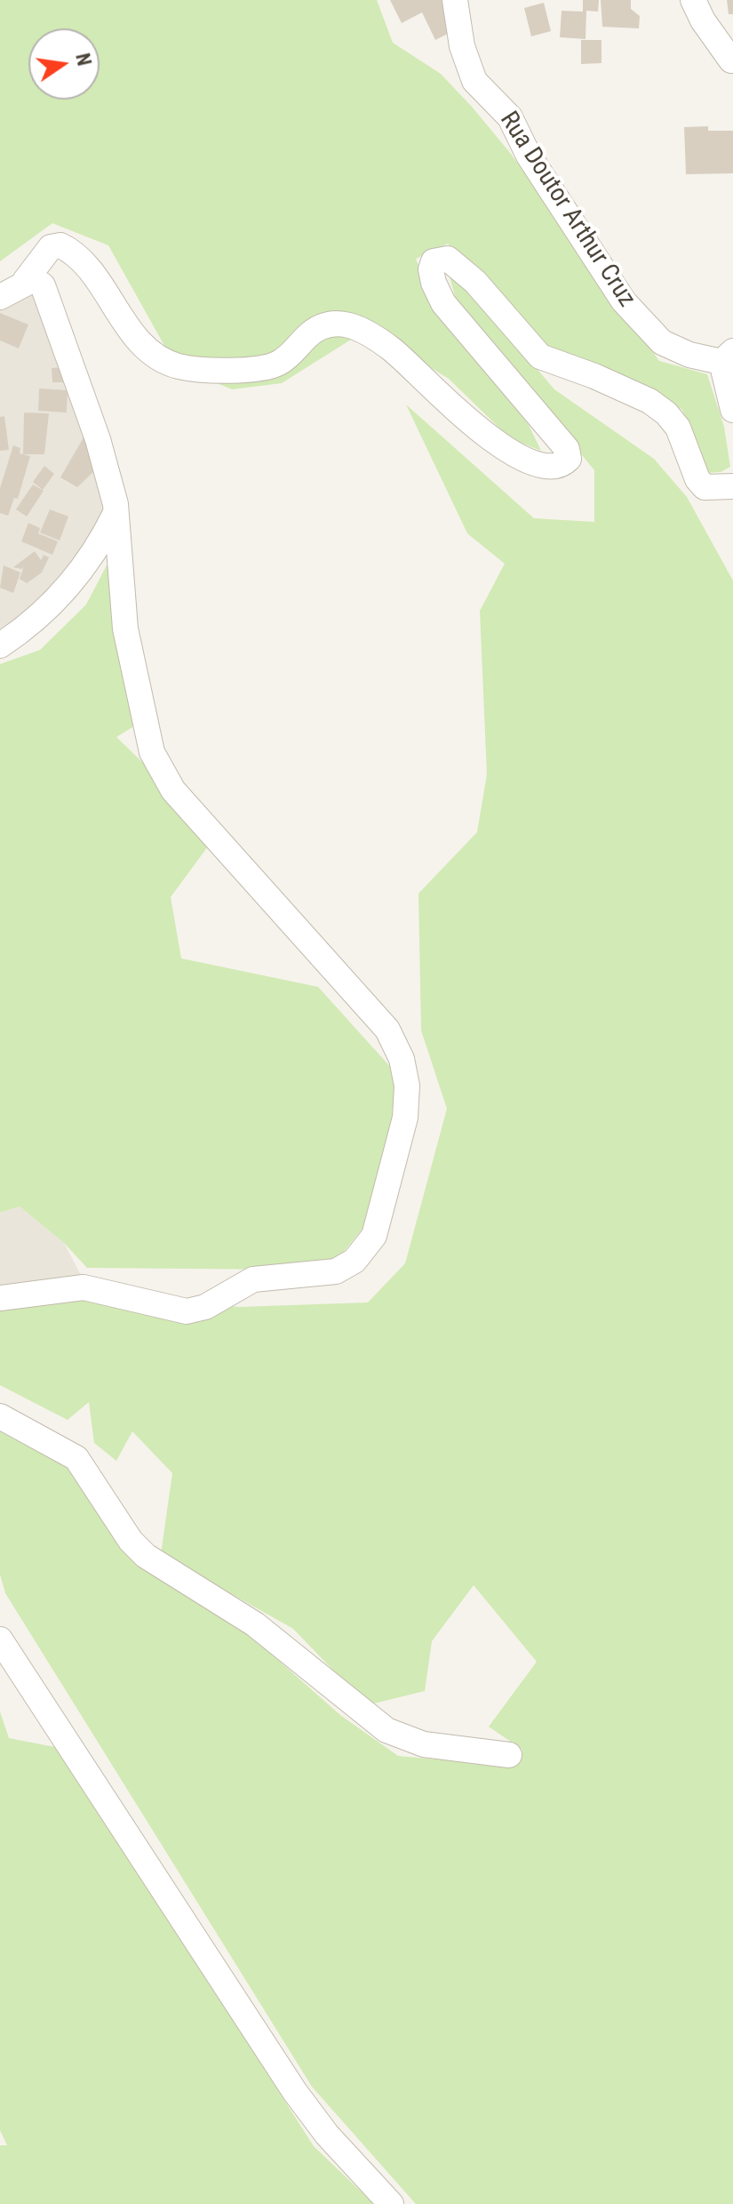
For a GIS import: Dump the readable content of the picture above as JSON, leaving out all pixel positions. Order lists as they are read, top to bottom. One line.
{"streets":{"street":["Rua Doutor Arthur Cruz"]},"north":"right"}
